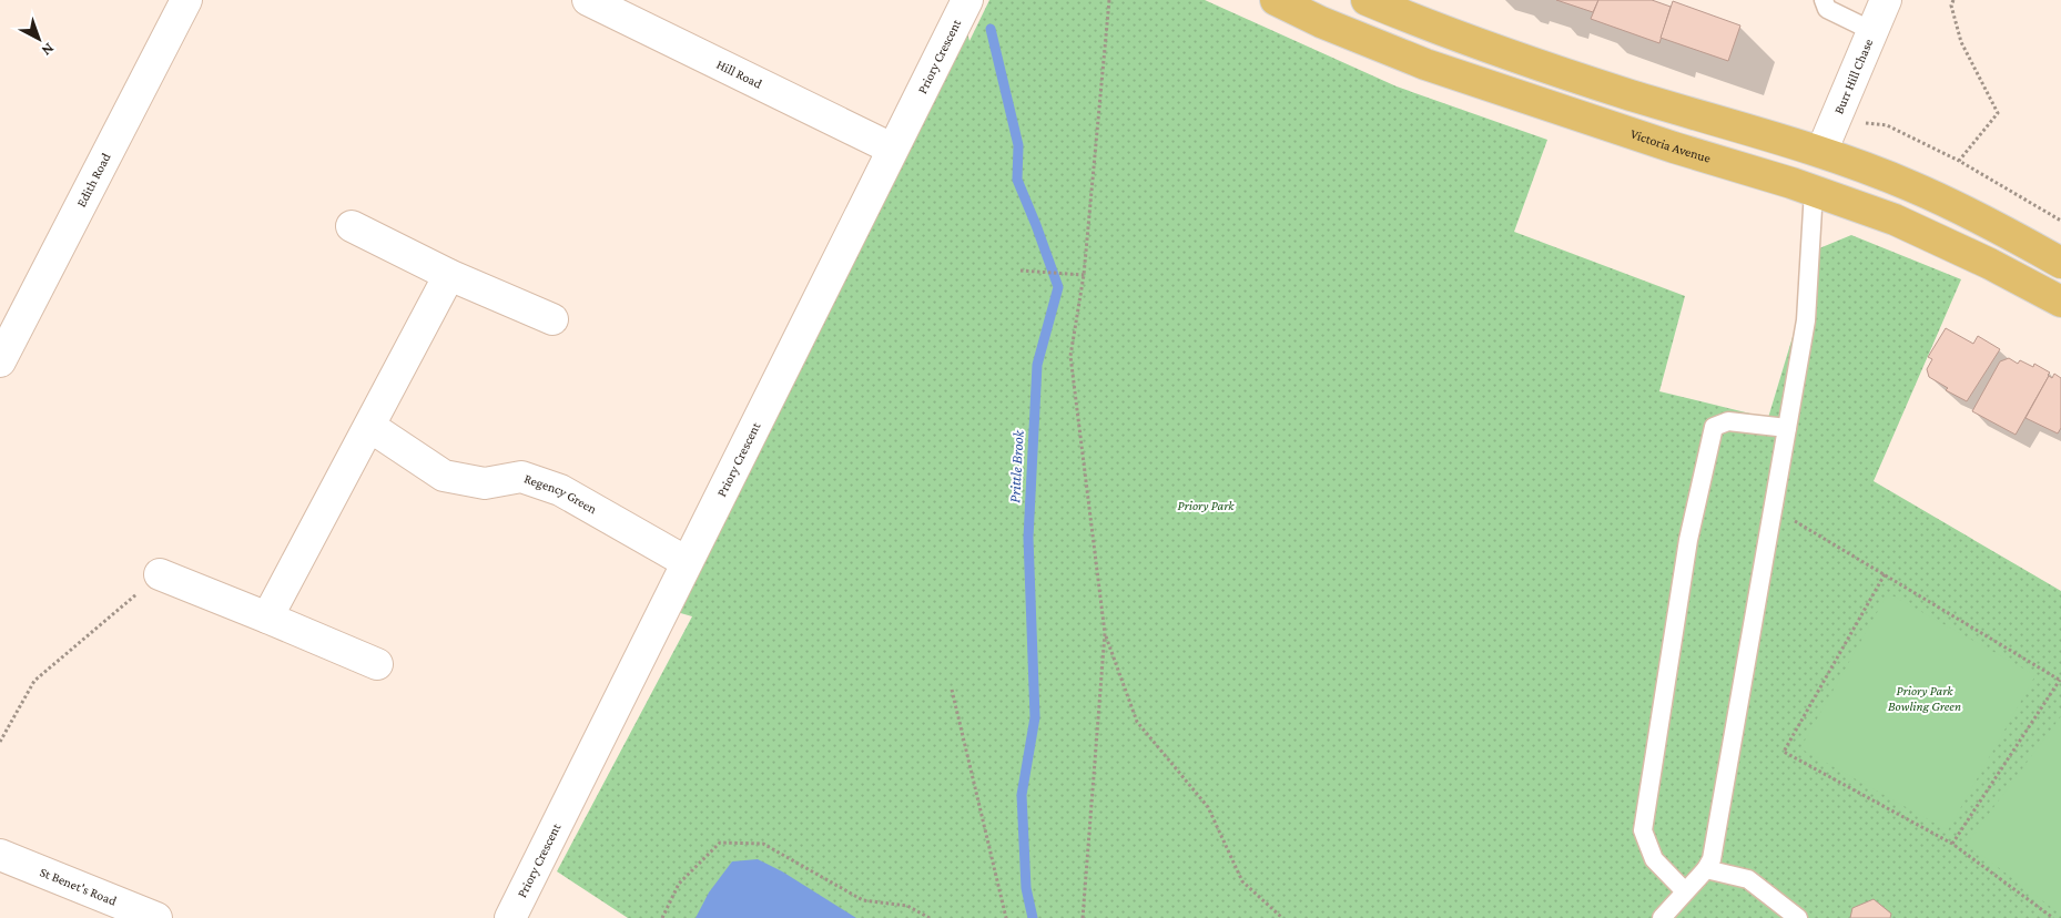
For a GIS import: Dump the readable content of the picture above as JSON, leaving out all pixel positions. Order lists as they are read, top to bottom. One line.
{"streets":{"highway":["Victoria Avenue"],"street":["Priory Crescent","Hill Road","Burr Hill Chase","Edith Road","Regency Green","St Benet's Road"]},"crossings":[["Priory Crescent","Hill Road"],["Priory Crescent","Regency Green"]],"water":["Prittle Brook"],"parks":["Priory Park","Priory Park Bowling Green"],"north":"bottom right"}
